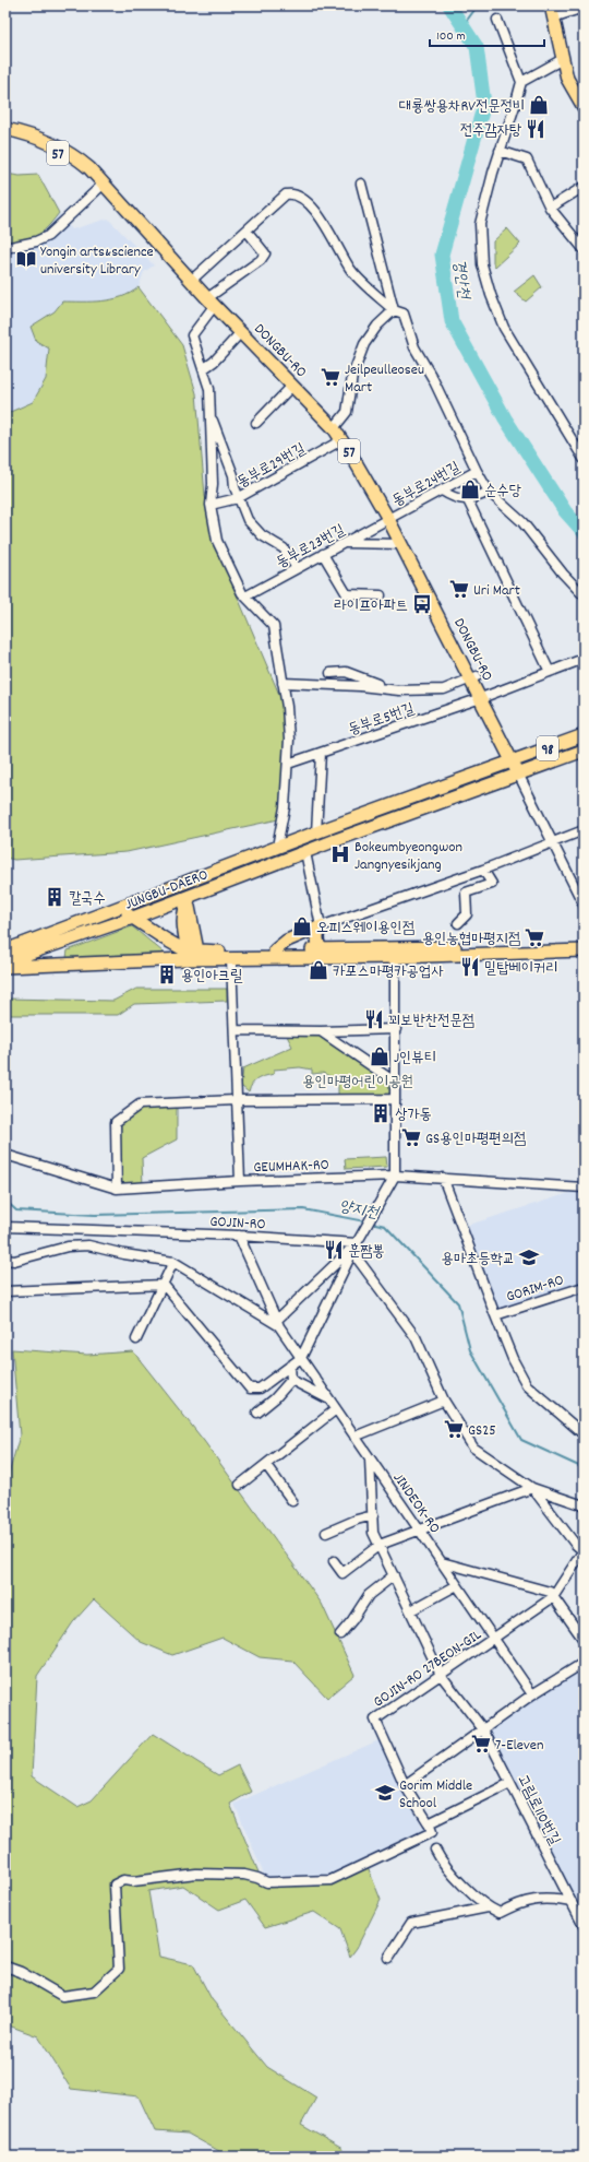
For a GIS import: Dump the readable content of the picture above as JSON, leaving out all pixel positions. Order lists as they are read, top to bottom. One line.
{"streets":{"main road":["57","DONGBU-RO","98","JUNGBU-DAERO"],"street":["동부로29번길","동부로24번길","동부로23번길","동부로5번길","GEUMHAK-RO","GOJIN-RO","GORIM-RO","JINDEOK-RO","GOJIN-RO 27BEON-GIL","고림로110번길"]},"crossings":[["DONGBU-RO","동부로29번길"],["DONGBU-RO","동부로24번길"],["DONGBU-RO","동부로23번길"],["DONGBU-RO","동부로5번길"],["DONGBU-RO","98"],["DONGBU-RO","JUNGBU-DAERO"],["동부로24번길","동부로23번길"],["98","JUNGBU-DAERO"],["GEUMHAK-RO","GORIM-RO"],["GOJIN-RO","JINDEOK-RO"],["JINDEOK-RO","GOJIN-RO 27BEON-GIL"],["JINDEOK-RO","고림로110번길"],["GOJIN-RO 27BEON-GIL","고림로110번길"]],"water":["경안천","양지천"],"parks":["용인마평어린이공원"],"places":{"shop":["대룡쌍용차RV전문정비","순수당","오피스웨이용인점","카포스마평카공업사","J인뷰티"],"restaurant":["전주감자탕","밀탑베이커리","꾀보반찬전문점","훈짬뽕"],"library":["Yongin arts&science university Library"],"supermarket":["Jeilpeulleoseu Mart","Uri Mart","용인농협마평지점","GS용인마평편의점","GS25","7-Eleven"],"bus stop":["라이프아파트"],"hospital":["Bokeumbyeongwon Jangnyesikjang"],"building":["칼국수","용인아크릴","상가동"],"school or university":["용마초등학교","Gorim Middle School"]},"scale_bar":"100 m"}
